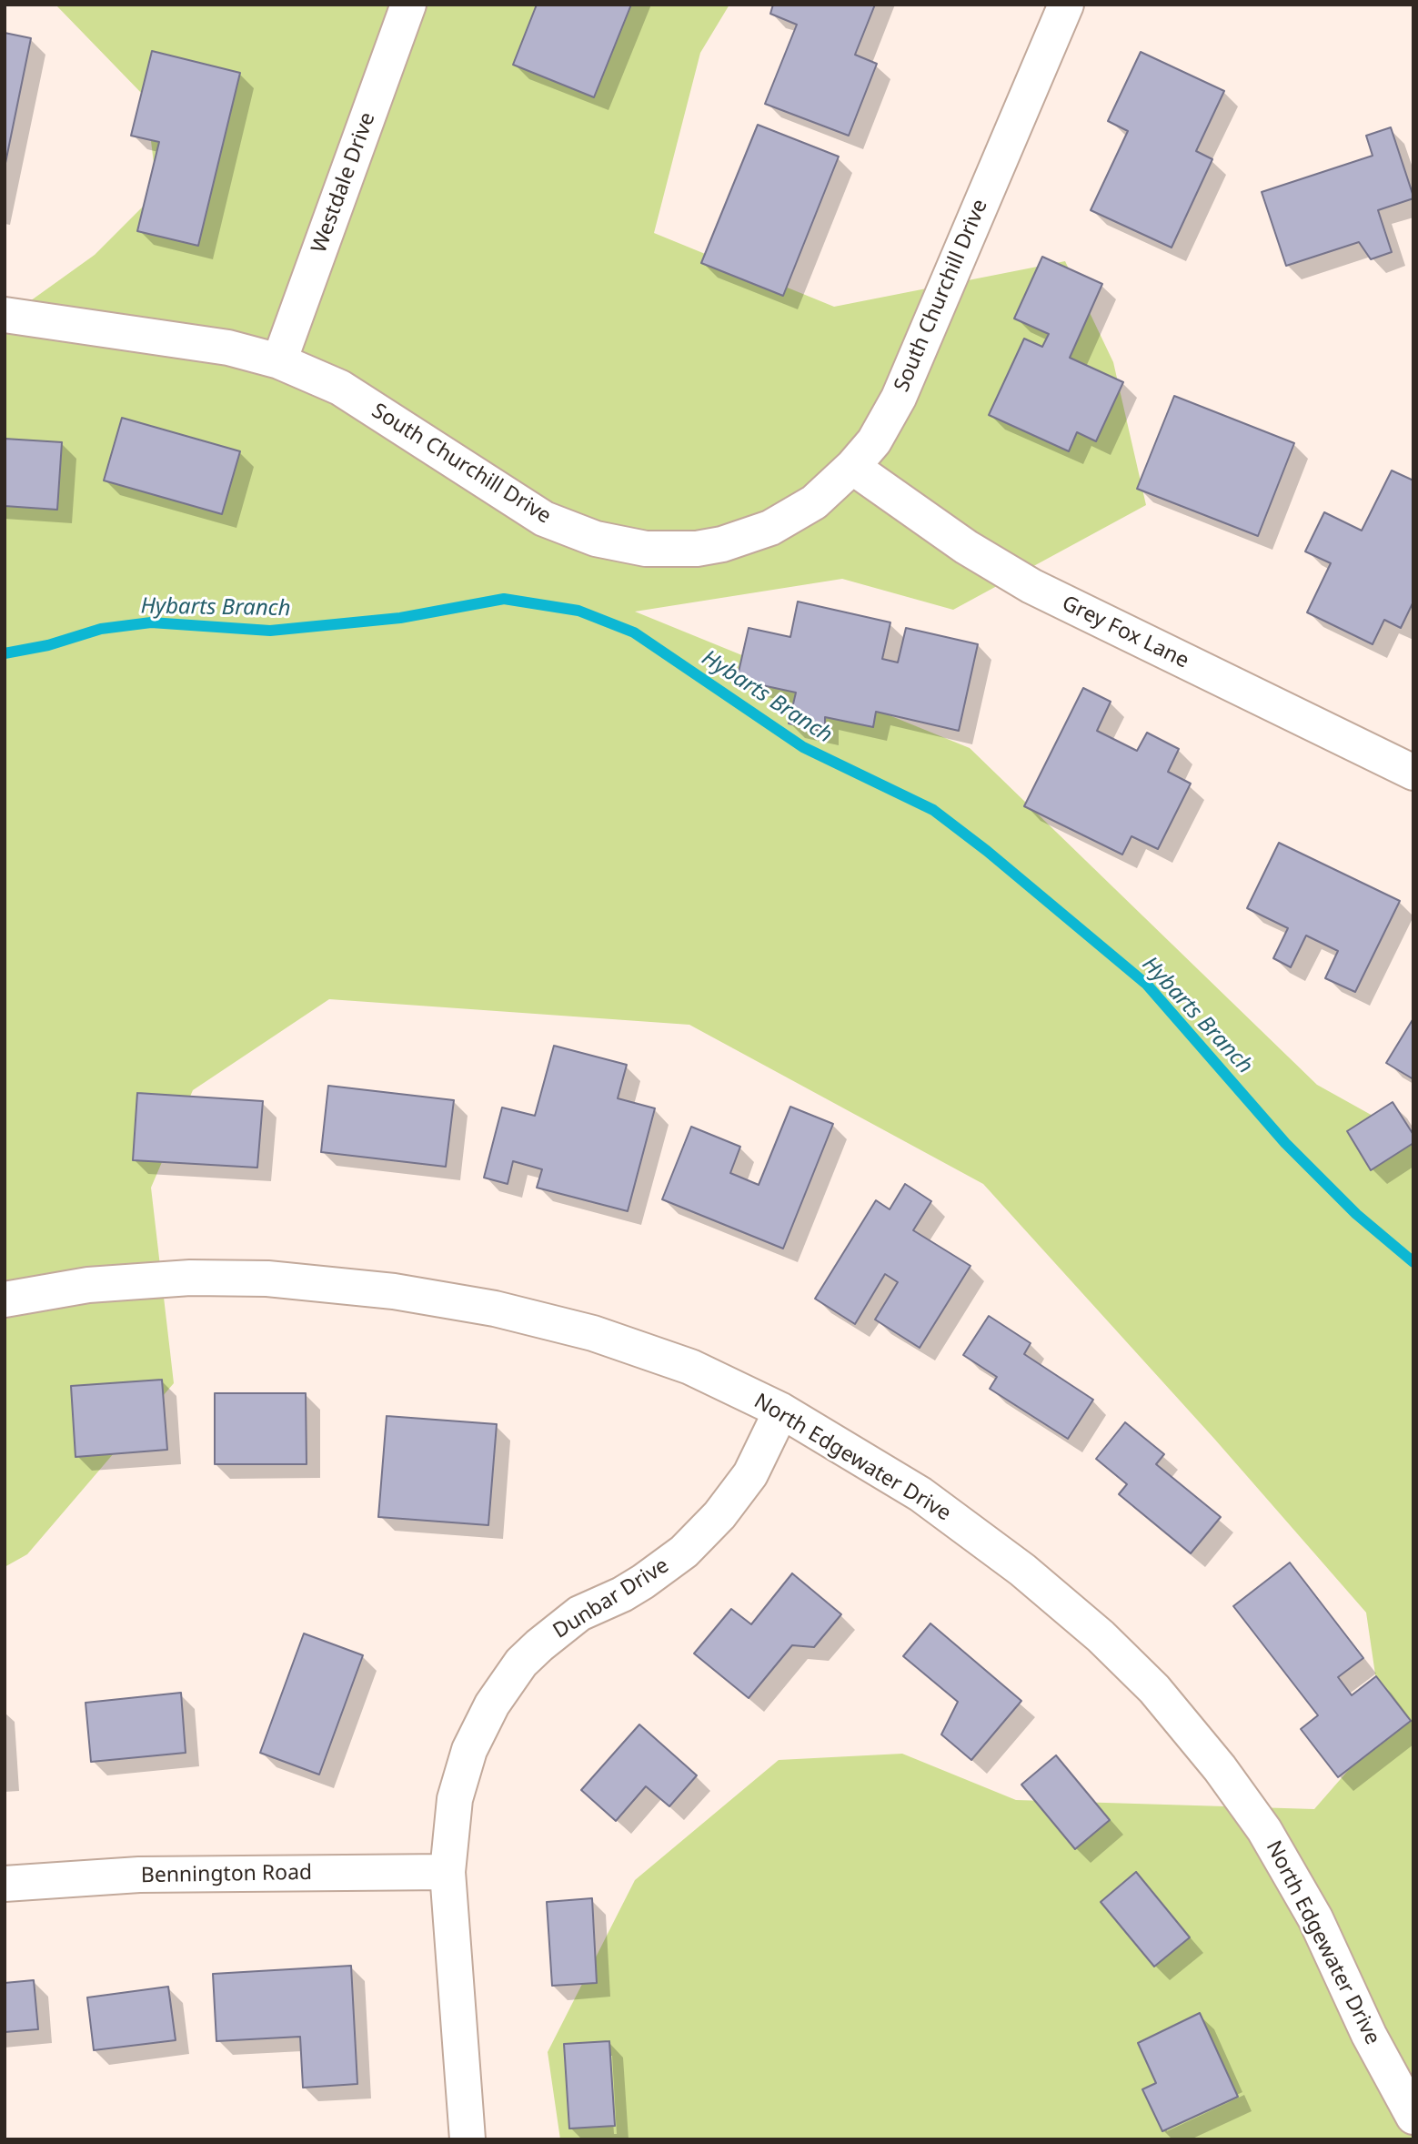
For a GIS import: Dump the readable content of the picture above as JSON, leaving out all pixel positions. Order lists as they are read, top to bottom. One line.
{"streets":{"street":["Westdale Drive","South Churchill Drive","Grey Fox Lane","North Edgewater Drive","Dunbar Drive","Bennington Road"]},"crossings":[["Westdale Drive","South Churchill Drive"],["South Churchill Drive","Grey Fox Lane"],["North Edgewater Drive","Dunbar Drive"],["Dunbar Drive","Bennington Road"]],"water":["Hybarts Branch"]}
